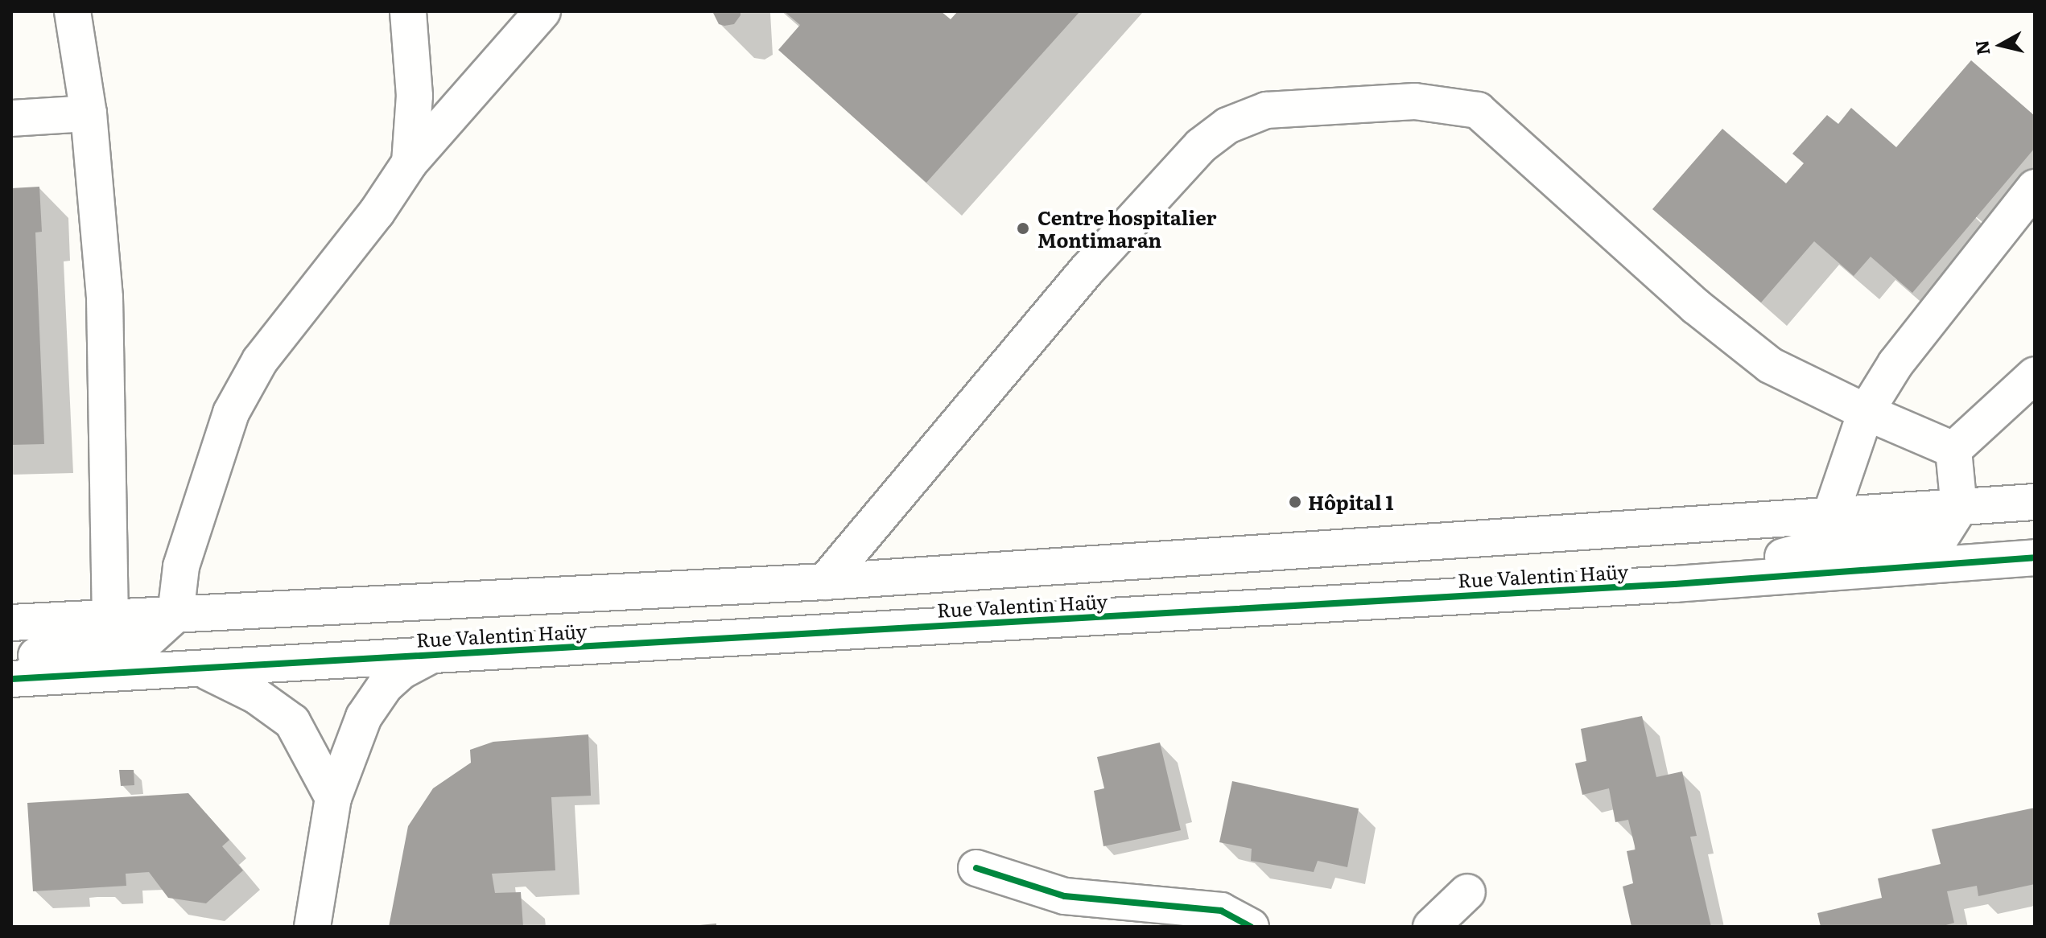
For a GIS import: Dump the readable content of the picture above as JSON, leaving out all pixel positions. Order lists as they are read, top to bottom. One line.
{"streets":{"street":["Rue Valentin Haüy"]},"places":["Centre hospitalier Montimaran","Hôpital 1"],"north":"left"}
